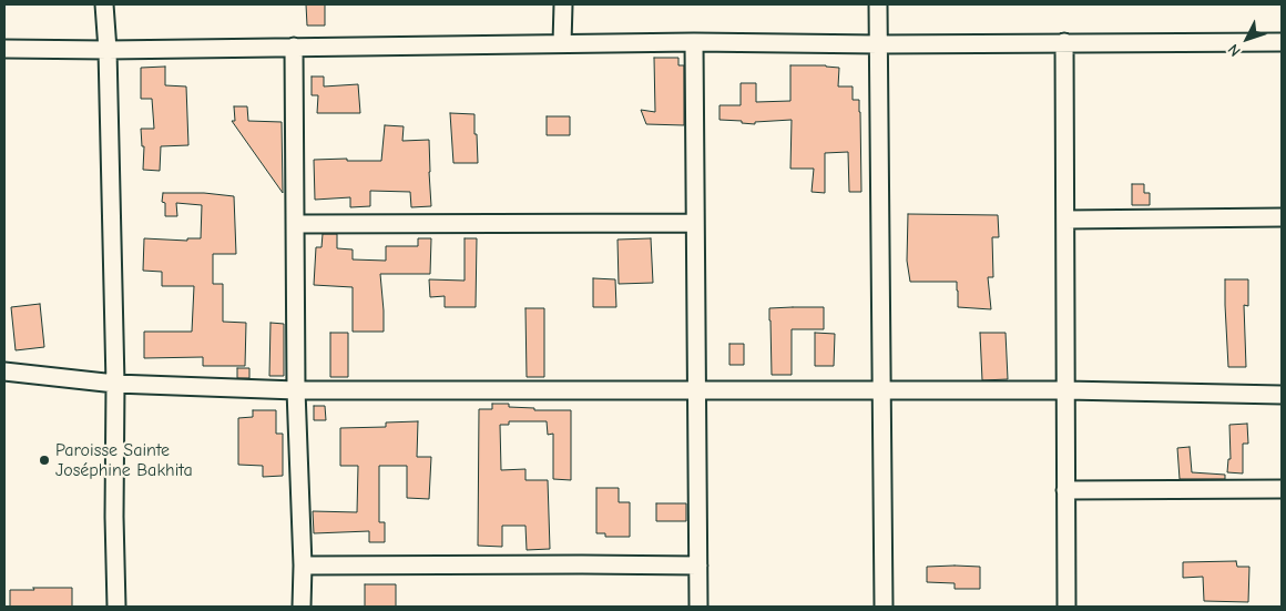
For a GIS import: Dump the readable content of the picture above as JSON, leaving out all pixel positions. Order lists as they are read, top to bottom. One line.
{"places":["Paroisse Sainte Joséphine Bakhita"],"north":"bottom left"}
